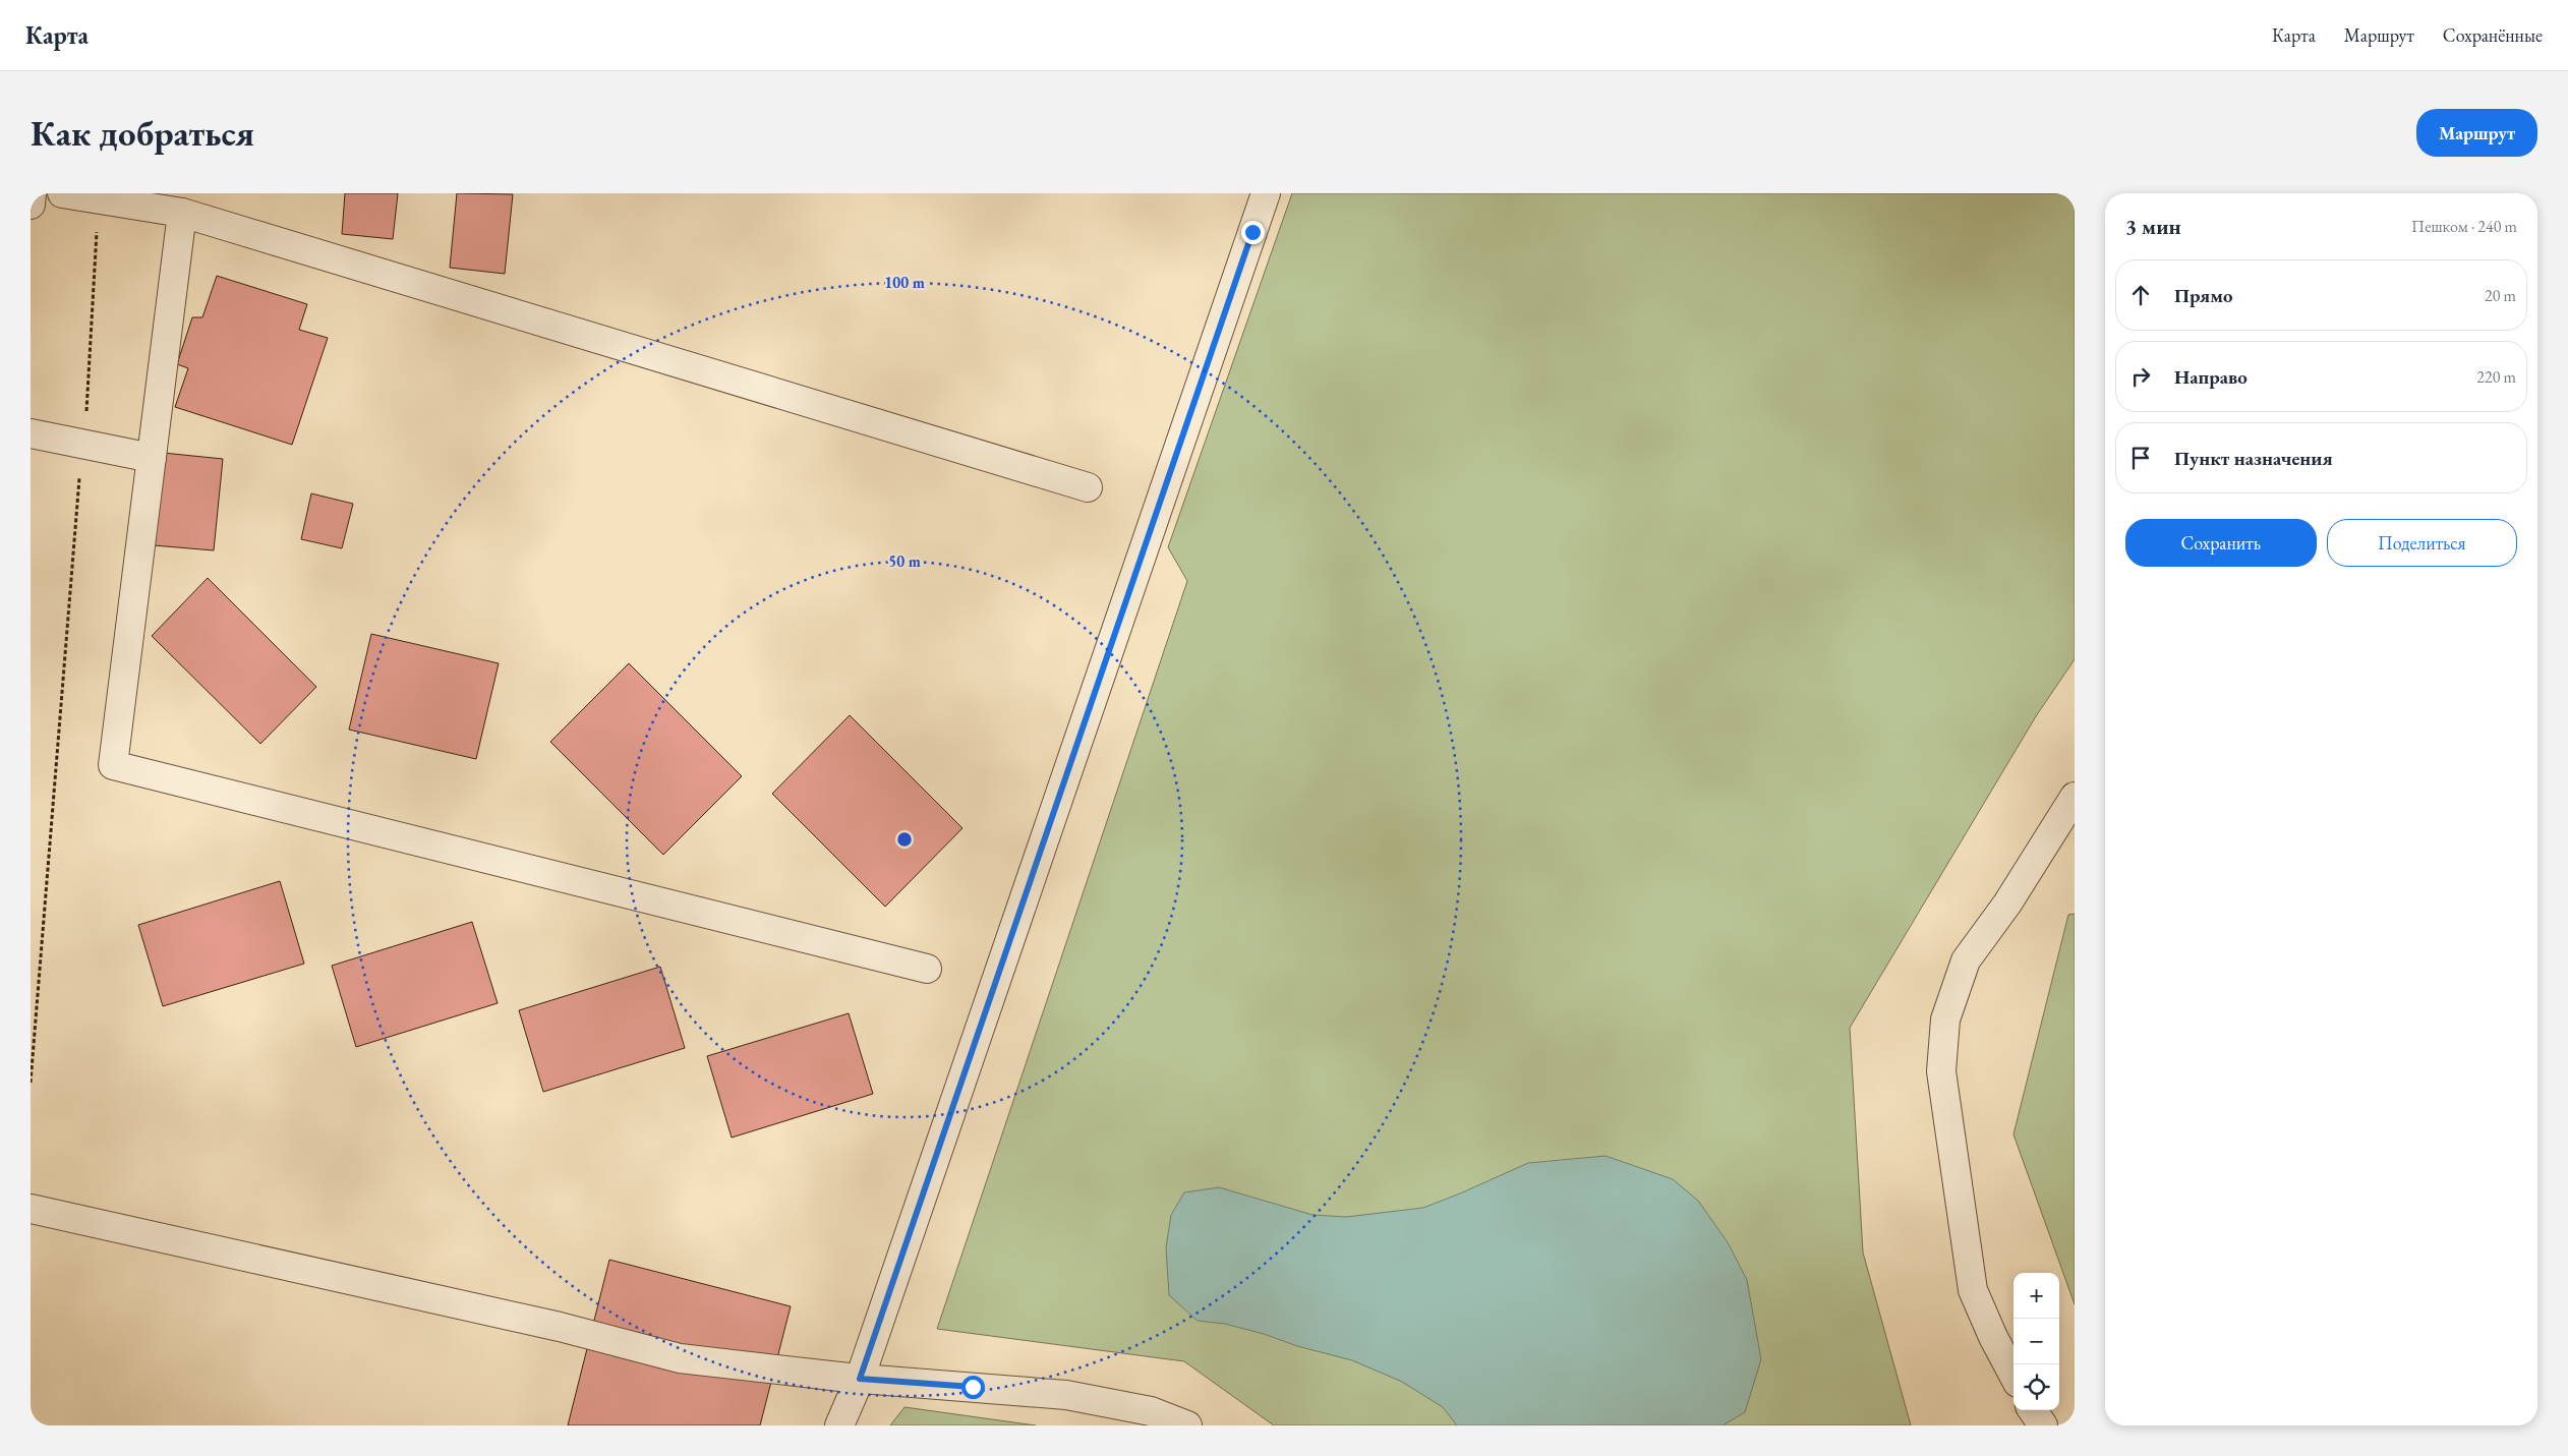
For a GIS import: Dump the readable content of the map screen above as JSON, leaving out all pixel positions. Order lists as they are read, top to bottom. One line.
{"page":{"header":"Карта","nav":["Карта","Маршрут","Сохранённые"],"buttons":["Маршрут",["Сохранить","Поделиться"]],"title":"Как добраться","heading":["3 мин","Пешком · 240 m"],"list":[["Прямо","20 m"],["Направо","220 m"],"Пункт назначения"],"map_buttons":["+","−"]},"rings":["100 m","50 m"]}
